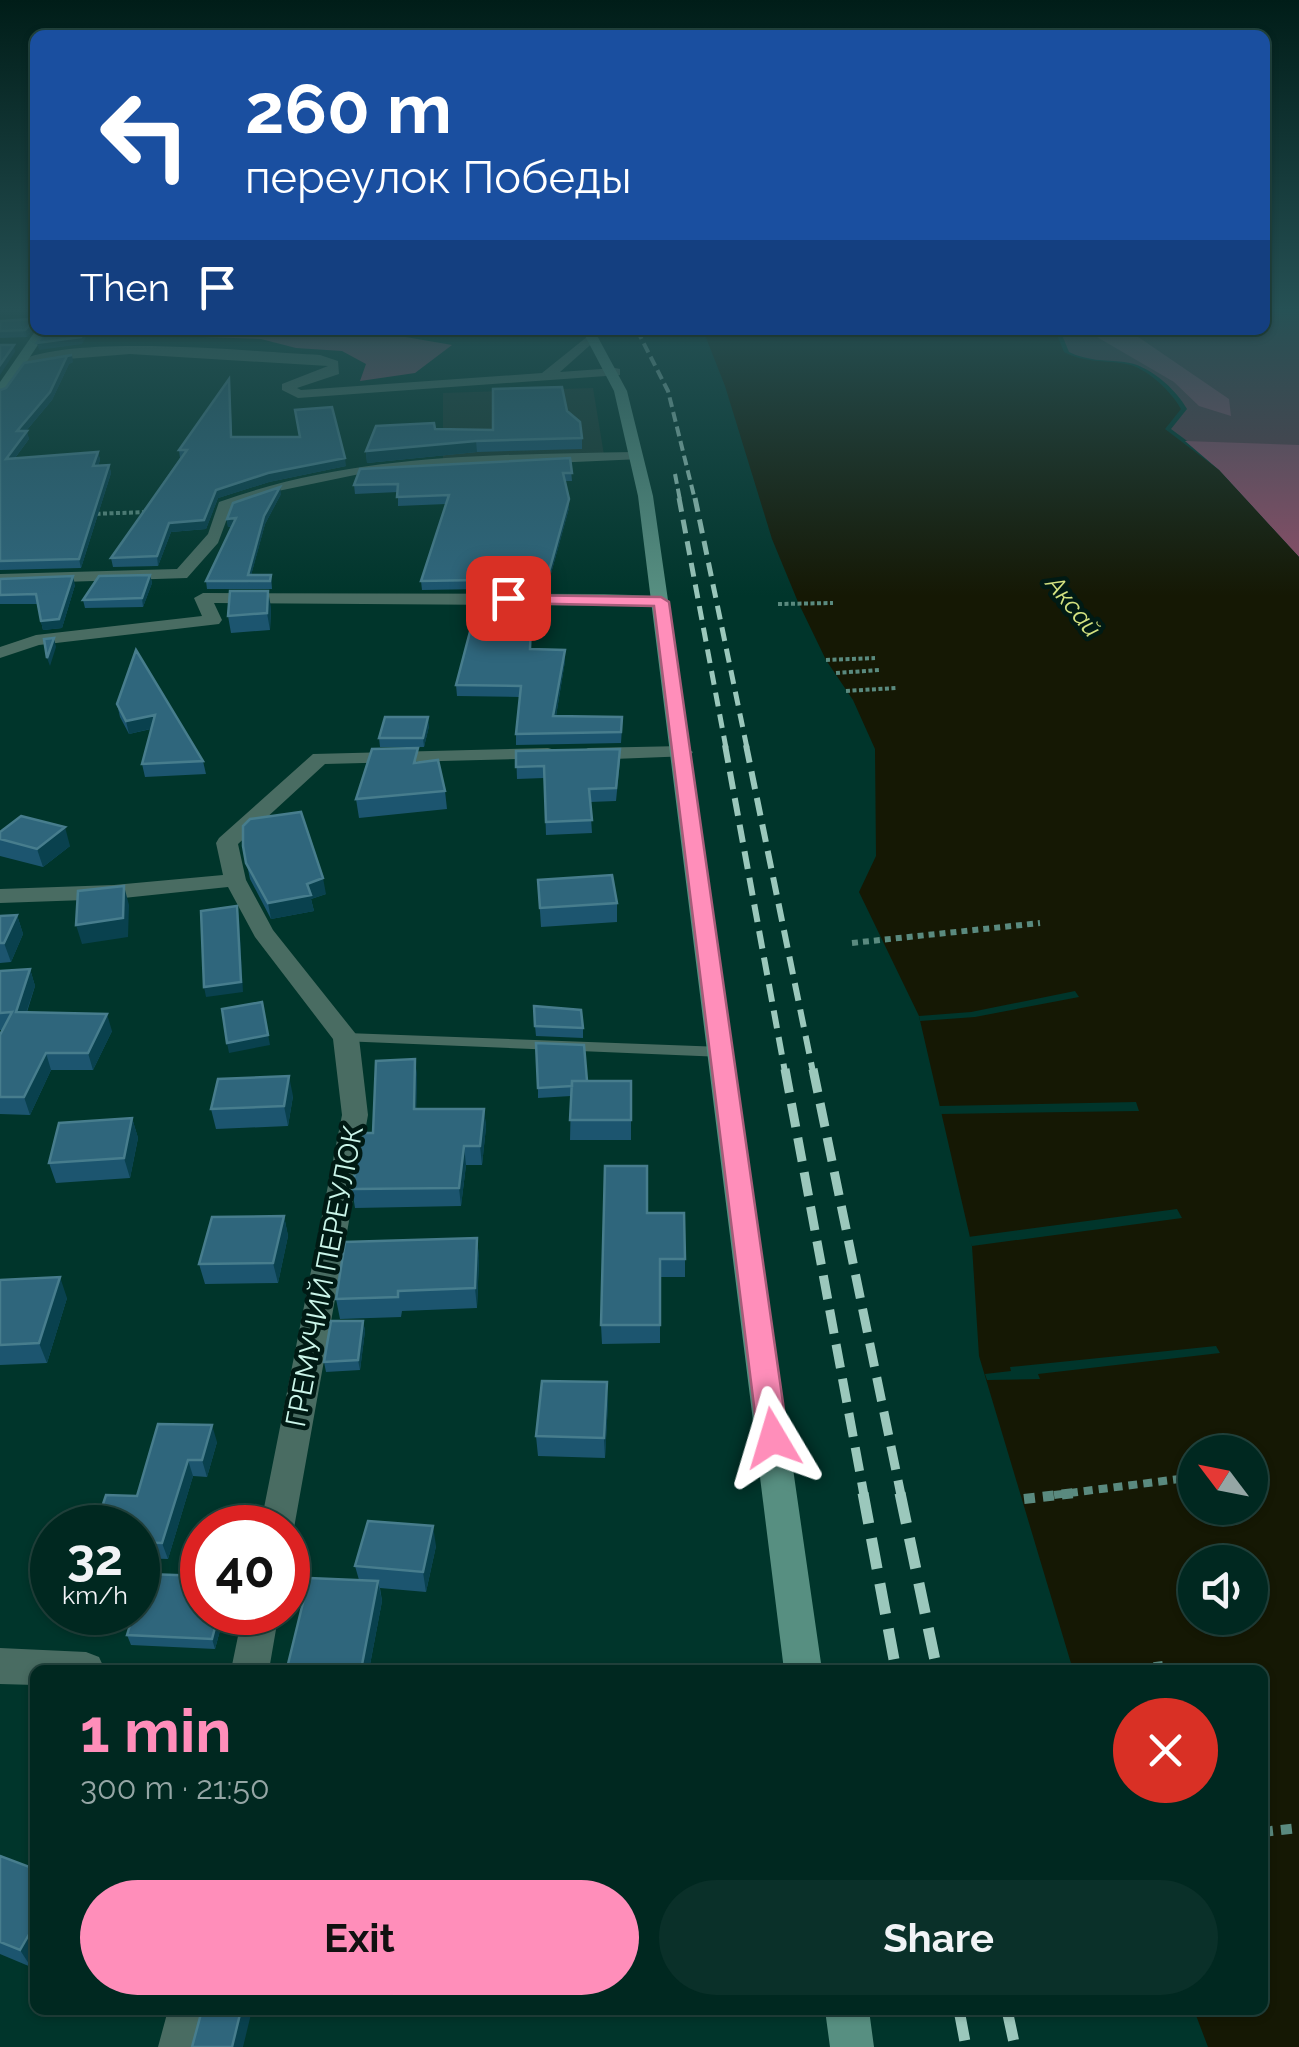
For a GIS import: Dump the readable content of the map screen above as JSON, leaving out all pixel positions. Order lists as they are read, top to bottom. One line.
{"streets":{"street":["ГРЕМУЧИЙ ПЕРЕУЛОК"]},"water":["Аксай"],"north":"top left","page":{"turn":["260 m","переулок Победы"],"then":"Then","speed":"32 km/h","limit":"40","heading":["1 min","300 m · 21:50"],"buttons":["Exit","Share"]}}
